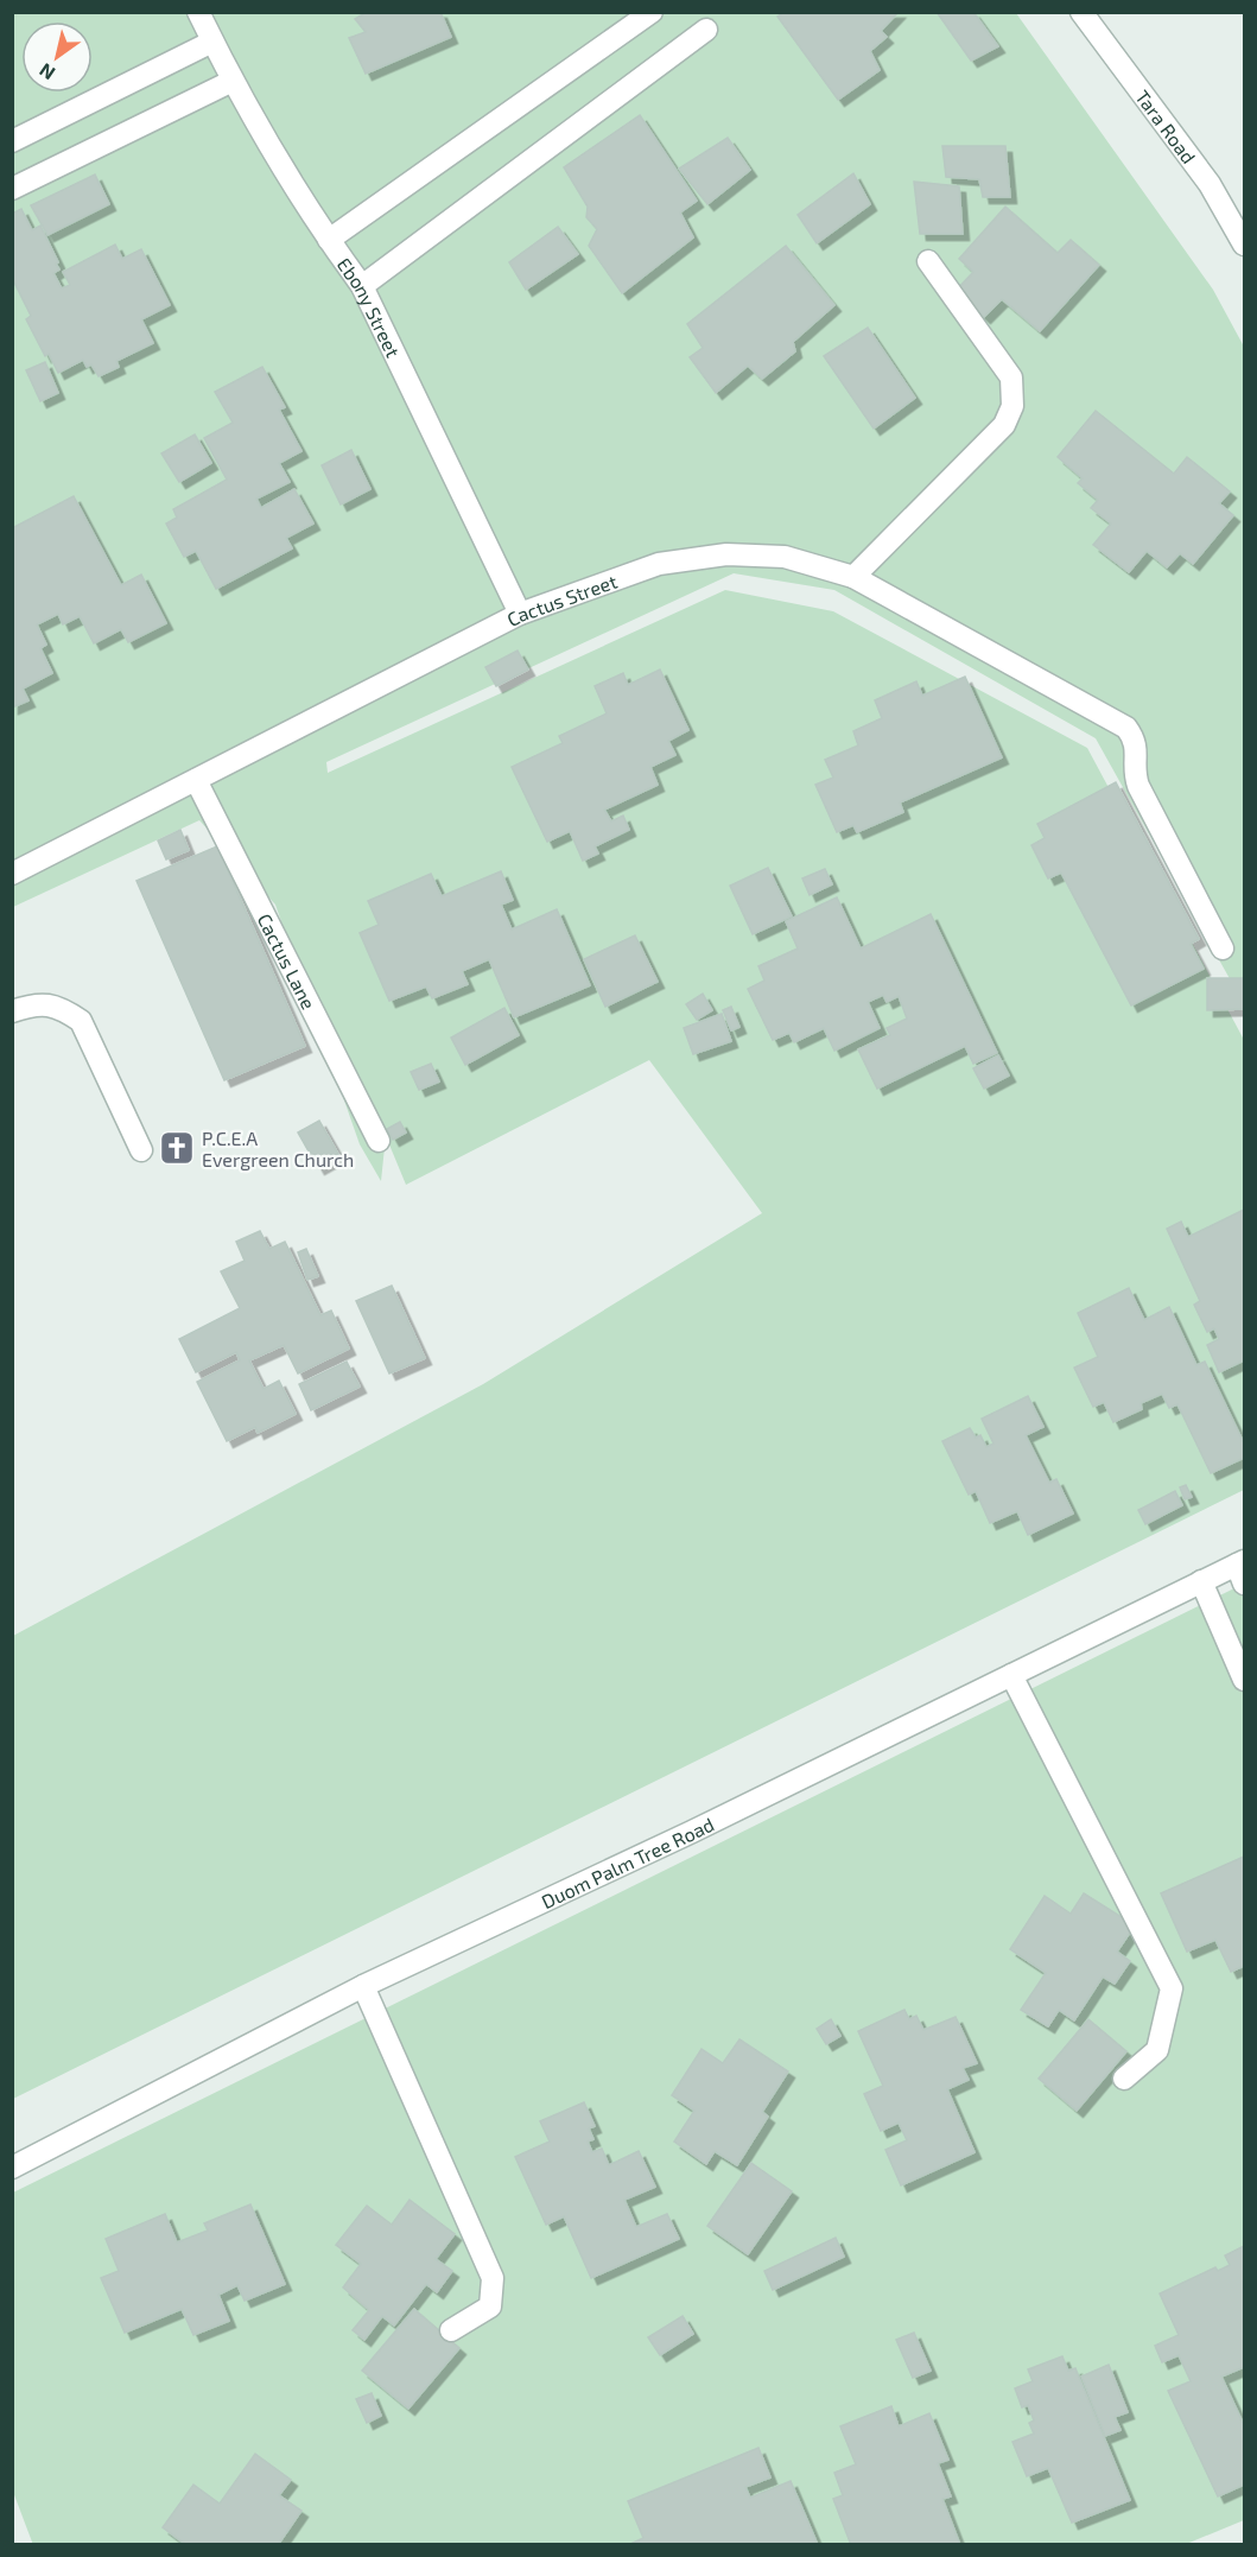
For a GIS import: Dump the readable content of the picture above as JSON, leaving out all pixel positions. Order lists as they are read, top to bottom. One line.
{"streets":{"street":["Tara Road","Ebony Street","Cactus Street","Cactus Lane","Duom Palm Tree Road"]},"crossings":[["Ebony Street","Cactus Street"],["Cactus Street","Cactus Lane"]],"places":{"church":["P.C.E.A Evergreen Church"]},"north":"bottom left"}
